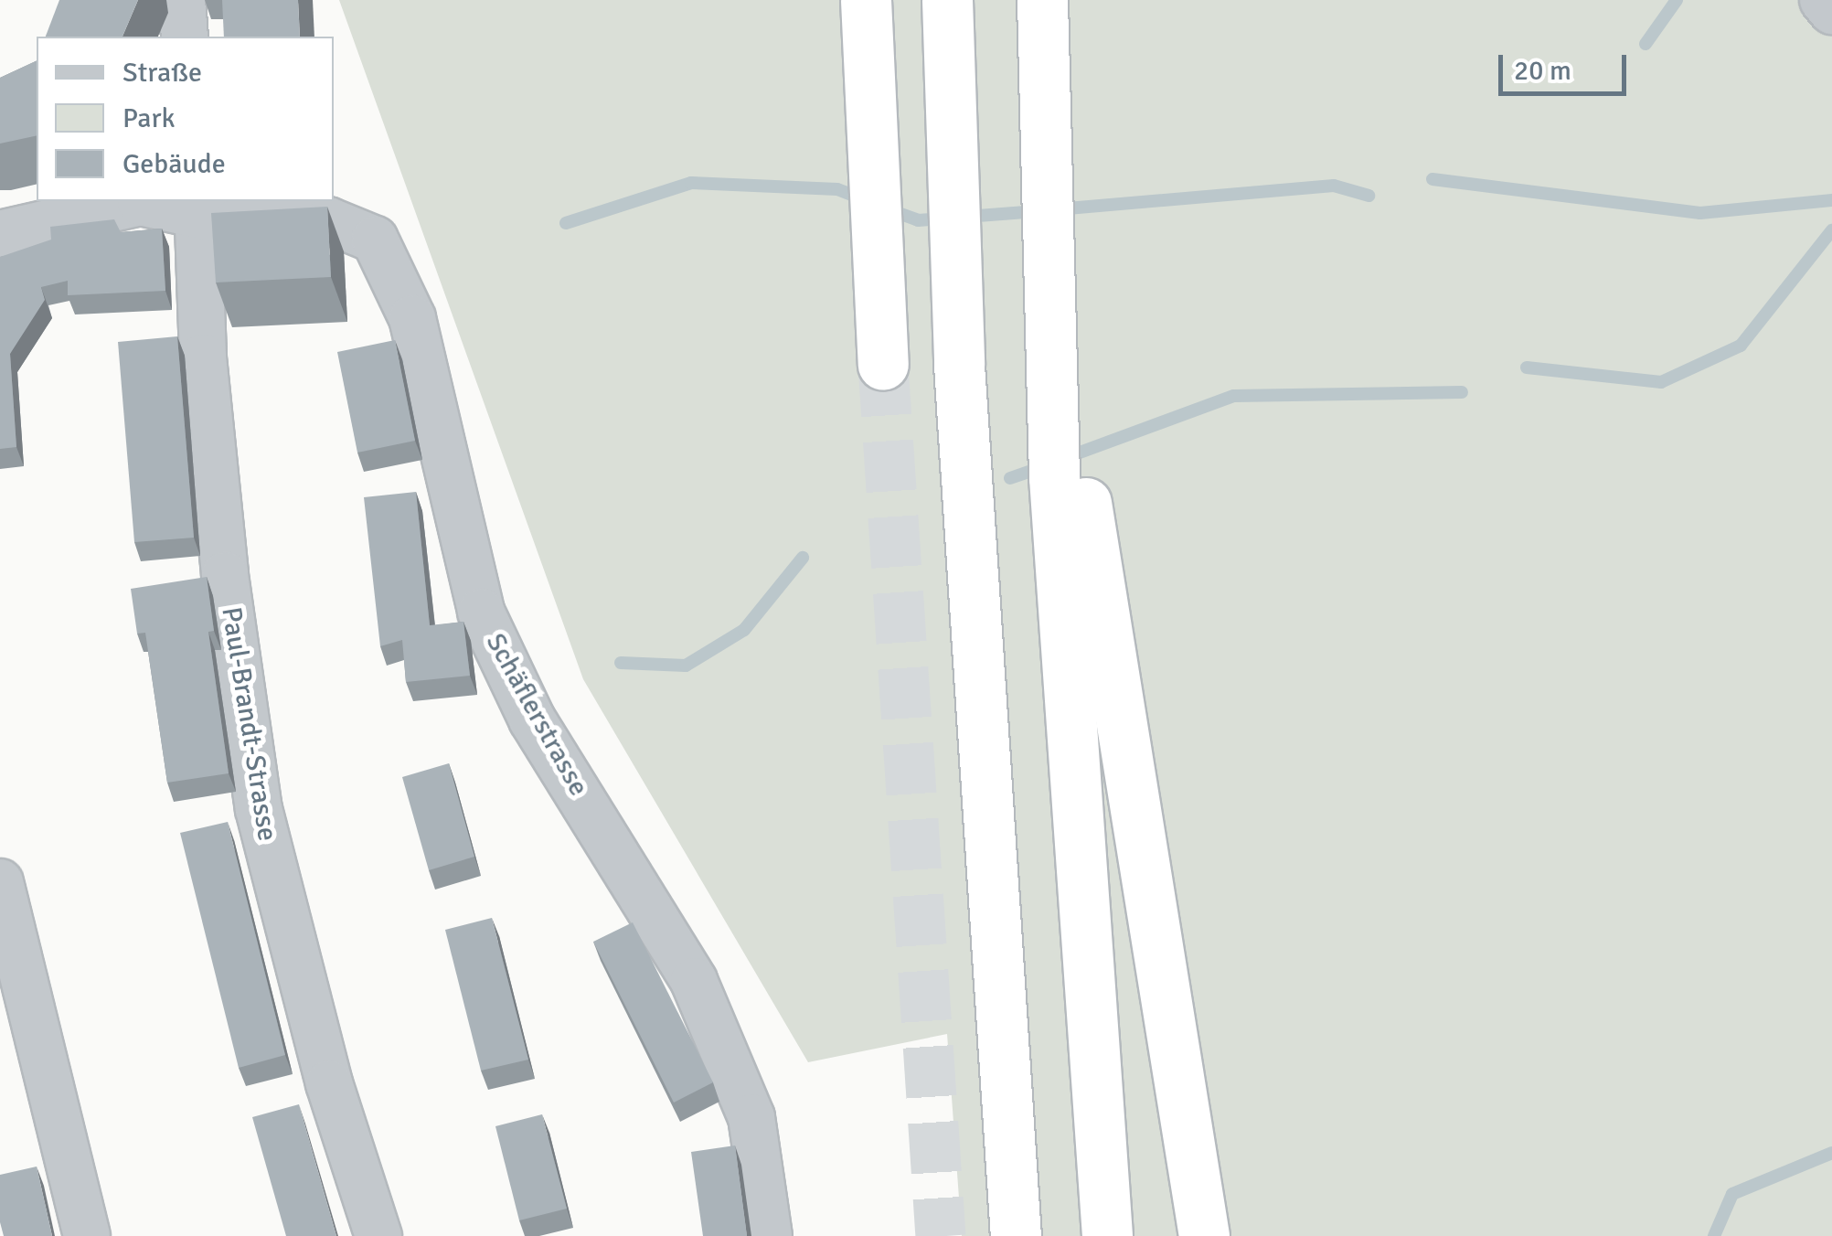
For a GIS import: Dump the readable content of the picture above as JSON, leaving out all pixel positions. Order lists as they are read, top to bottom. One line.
{"streets":{"street":["Schäflerstrasse","Paul-Brandt-Strasse"]},"crossings":[["Schäflerstrasse","Paul-Brandt-Strasse"]],"legend":["Straße","Park","Gebäude"],"scale_bar":"20 m"}
